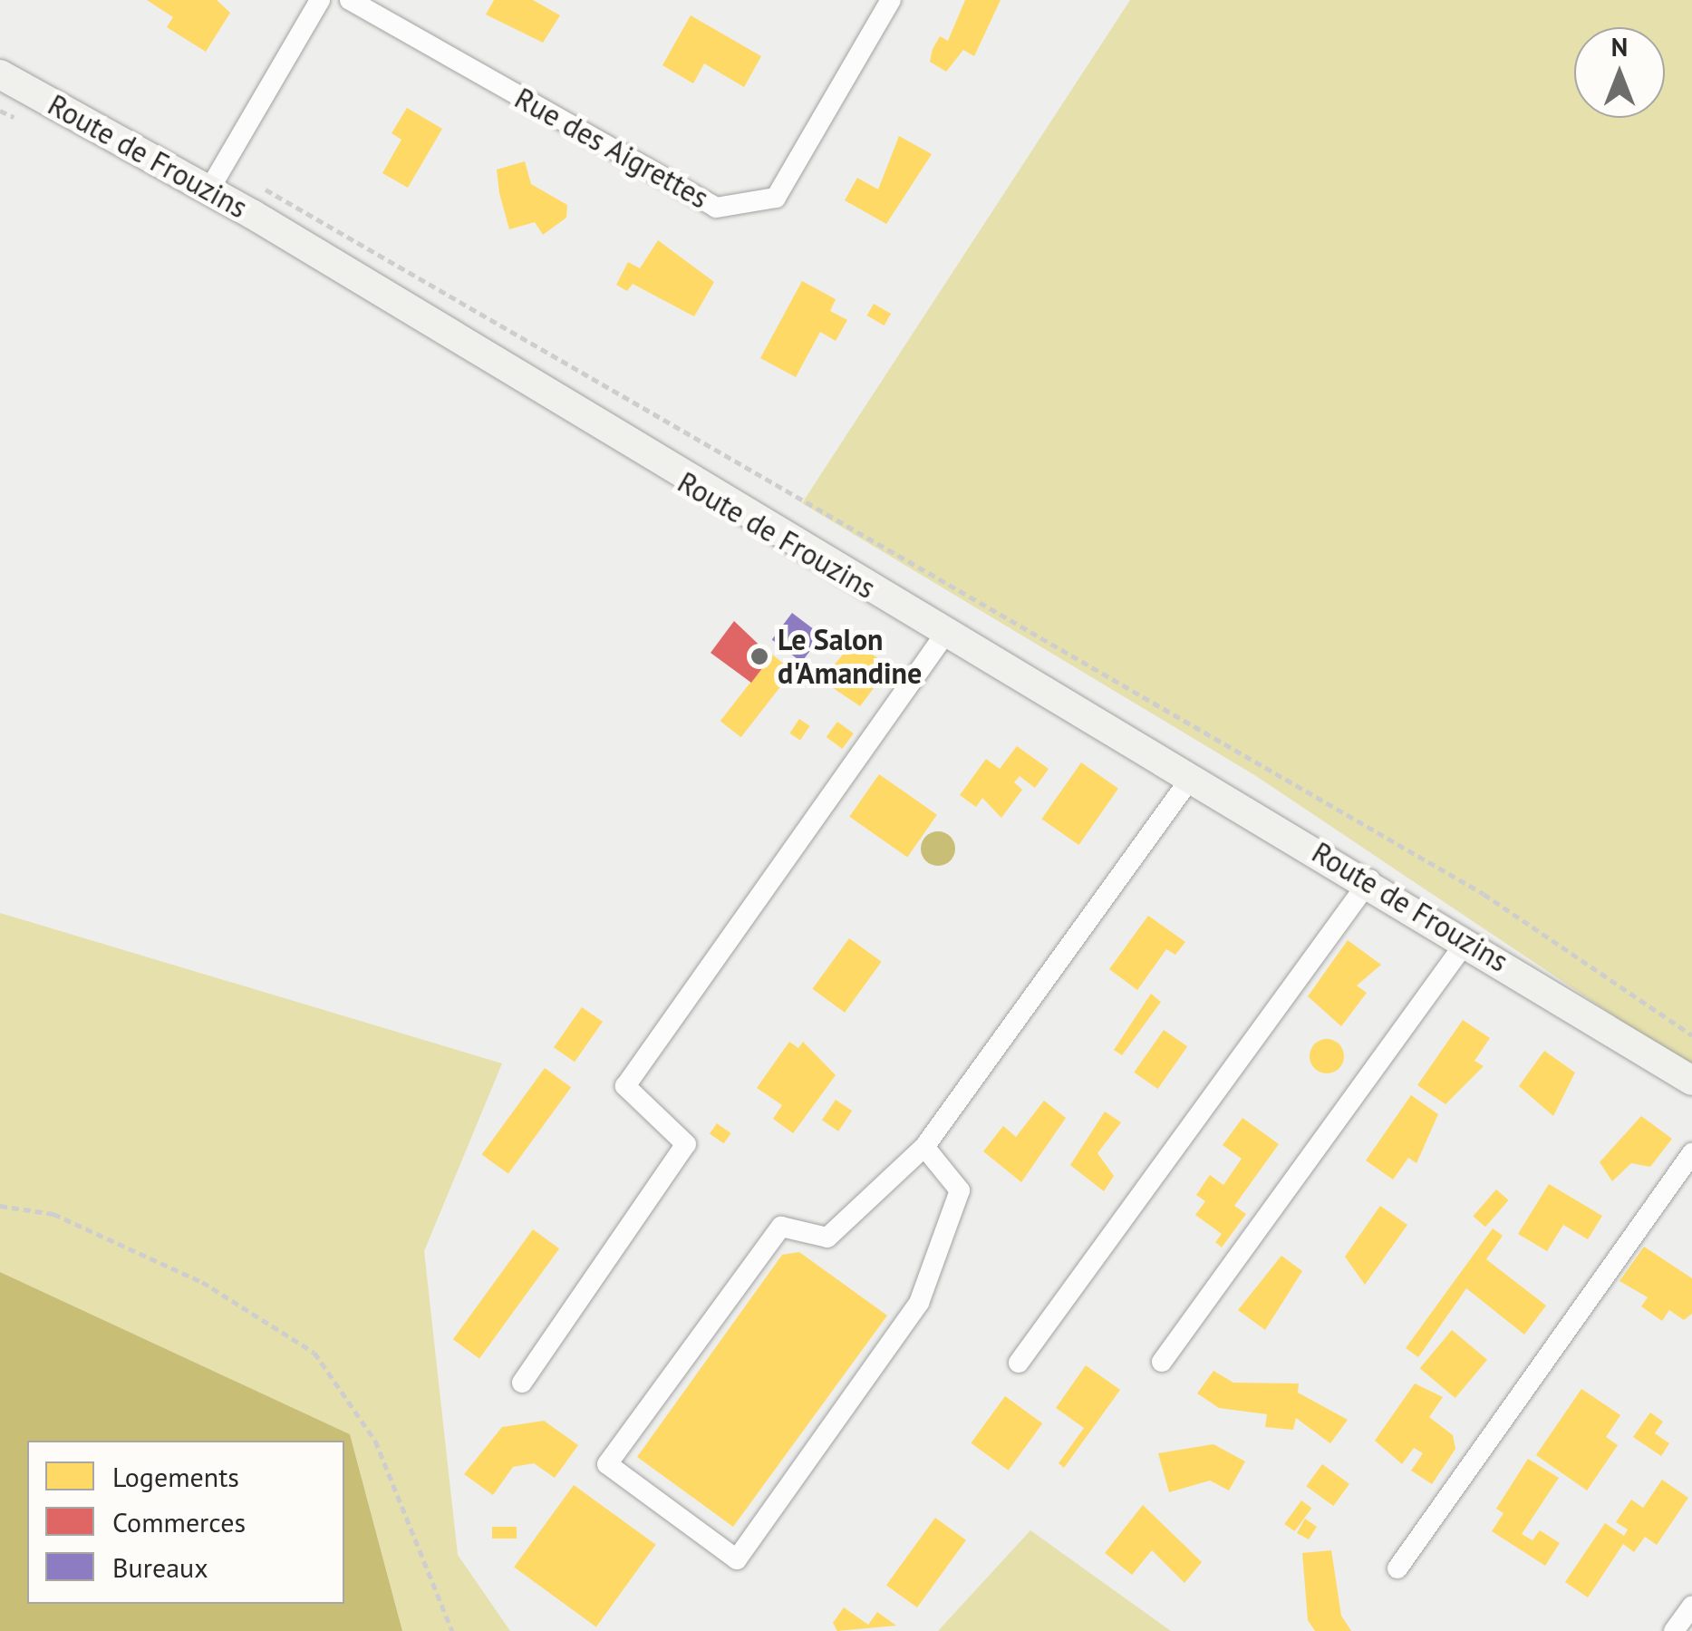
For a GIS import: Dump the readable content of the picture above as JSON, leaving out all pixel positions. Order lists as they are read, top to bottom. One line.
{"streets":{"main road":["Route de Frouzins"],"street":["Rue des Aigrettes"]},"places":["Le Salon d'Amandine"],"legend":["Logements","Commerces","Bureaux"],"north":"top"}
